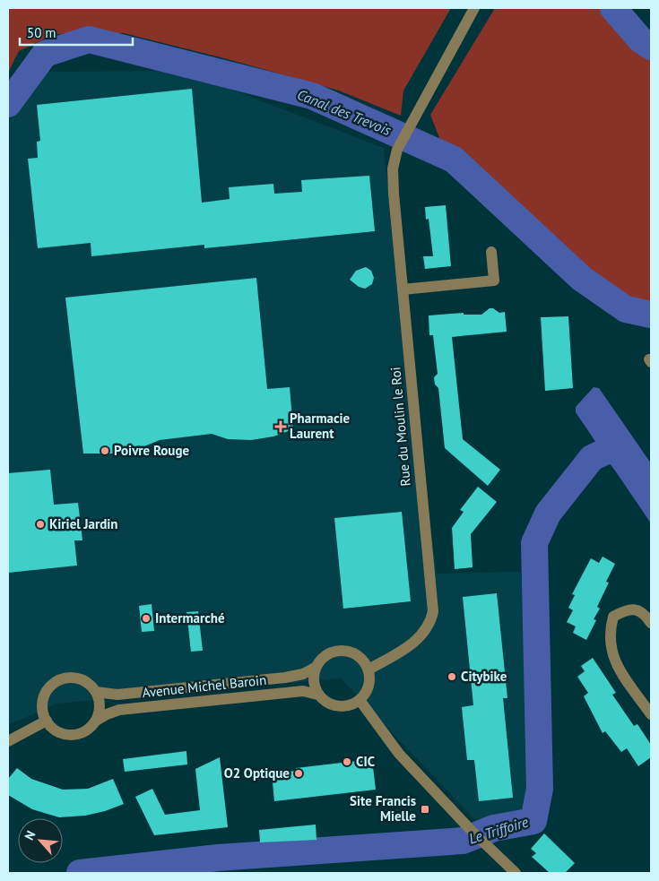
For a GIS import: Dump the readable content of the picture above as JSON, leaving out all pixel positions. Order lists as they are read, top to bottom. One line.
{"streets":{"street":["Rue du Moulin le Roi","Avenue Michel Baroin"]},"crossings":[["Rue du Moulin le Roi","Avenue Michel Baroin"]],"water":["Canal des Trevois","Le Triffoire"],"places":{"health":["Pharmacie Laurent"],"other":["Poivre Rouge","Kiriel Jardin","Intermarché","Citybike","CIC","O2 Optique"],"transit":["Site Francis Mielle"]},"scale_bar":"50 m","north":"top left"}
